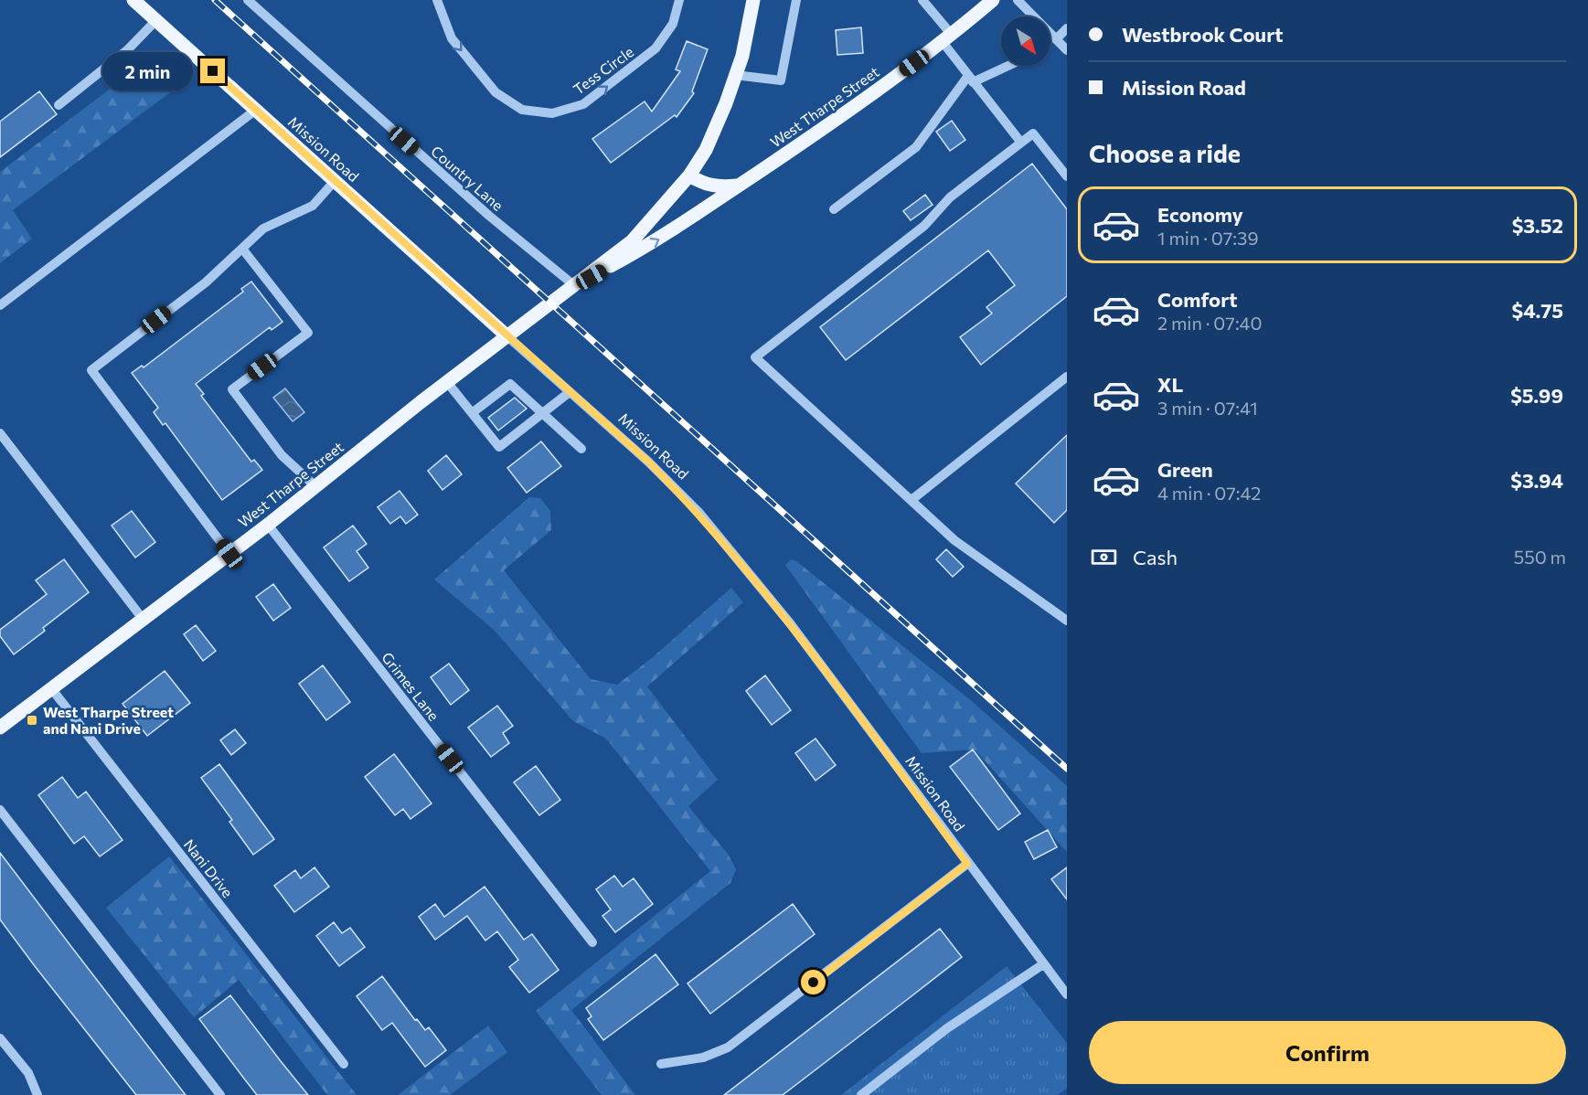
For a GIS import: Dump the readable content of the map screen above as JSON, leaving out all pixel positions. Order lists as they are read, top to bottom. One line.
{"streets":{"main road":["West Tharpe Street","Mission Road"],"street":["Tess Circle","Country Lane","Grimes Lane","Nani Drive"]},"crossings":[["West Tharpe Street","Mission Road"],["West Tharpe Street","Country Lane"],["West Tharpe Street","Grimes Lane"],["West Tharpe Street","Nani Drive"]],"places":{"transit":["West Tharpe Street and Nani Drive"]},"north":"bottom right","page":{"banner":["Westbrook Court","Mission Road"],"bubble":"2 min","heading":"Choose a ride","list":[{"name":"Economy","note":"1 min · 07:39","value":"$3.52"},{"name":"Comfort","note":"2 min · 07:40","value":"$4.75"},{"name":"XL","note":"3 min · 07:41","value":"$5.99"},{"name":"Green","note":"4 min · 07:42","value":"$3.94"}],"pay":["Cash","550 m"],"buttons":"Confirm"}}
